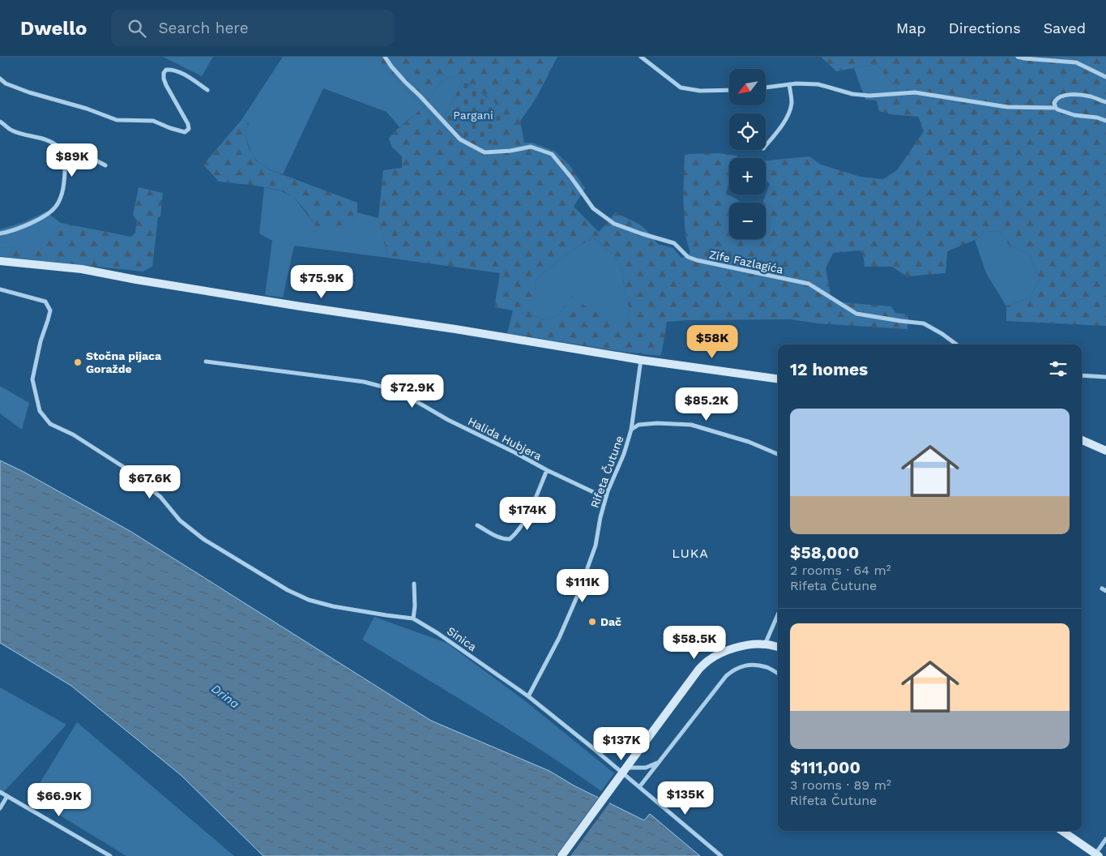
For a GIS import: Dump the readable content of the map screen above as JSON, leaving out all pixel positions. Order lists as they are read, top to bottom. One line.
{"streets":{"street":["Zife Fazlagića","Halida Hubjera","Rifeta Čutune","Sinica"]},"crossings":[["Halida Hubjera","Rifeta Čutune"],["Rifeta Čutune","Sinica"]],"districts":["LUKA"],"water":["Drina"],"parks":["Pargani"],"places":["Stočna pijaca Goražde","Dač"],"north":"bottom left","page":{"header":"Dwello","search":"Search here","nav":["Map","Directions","Saved"],"map_buttons":["+","−"],"price":["$89K","$75.9K","$58K","$72.9K","$85.2K","$67.6K","$174K","$111K","$58.5K","$137K","$135K","$66.9K"],"heading":"12 homes","list":[{"name":"$58,000","note":"2 rooms · 64 m² · Rifeta Čutune"},{"name":"$111,000","note":"3 rooms · 89 m² · Rifeta Čutune"}]}}
